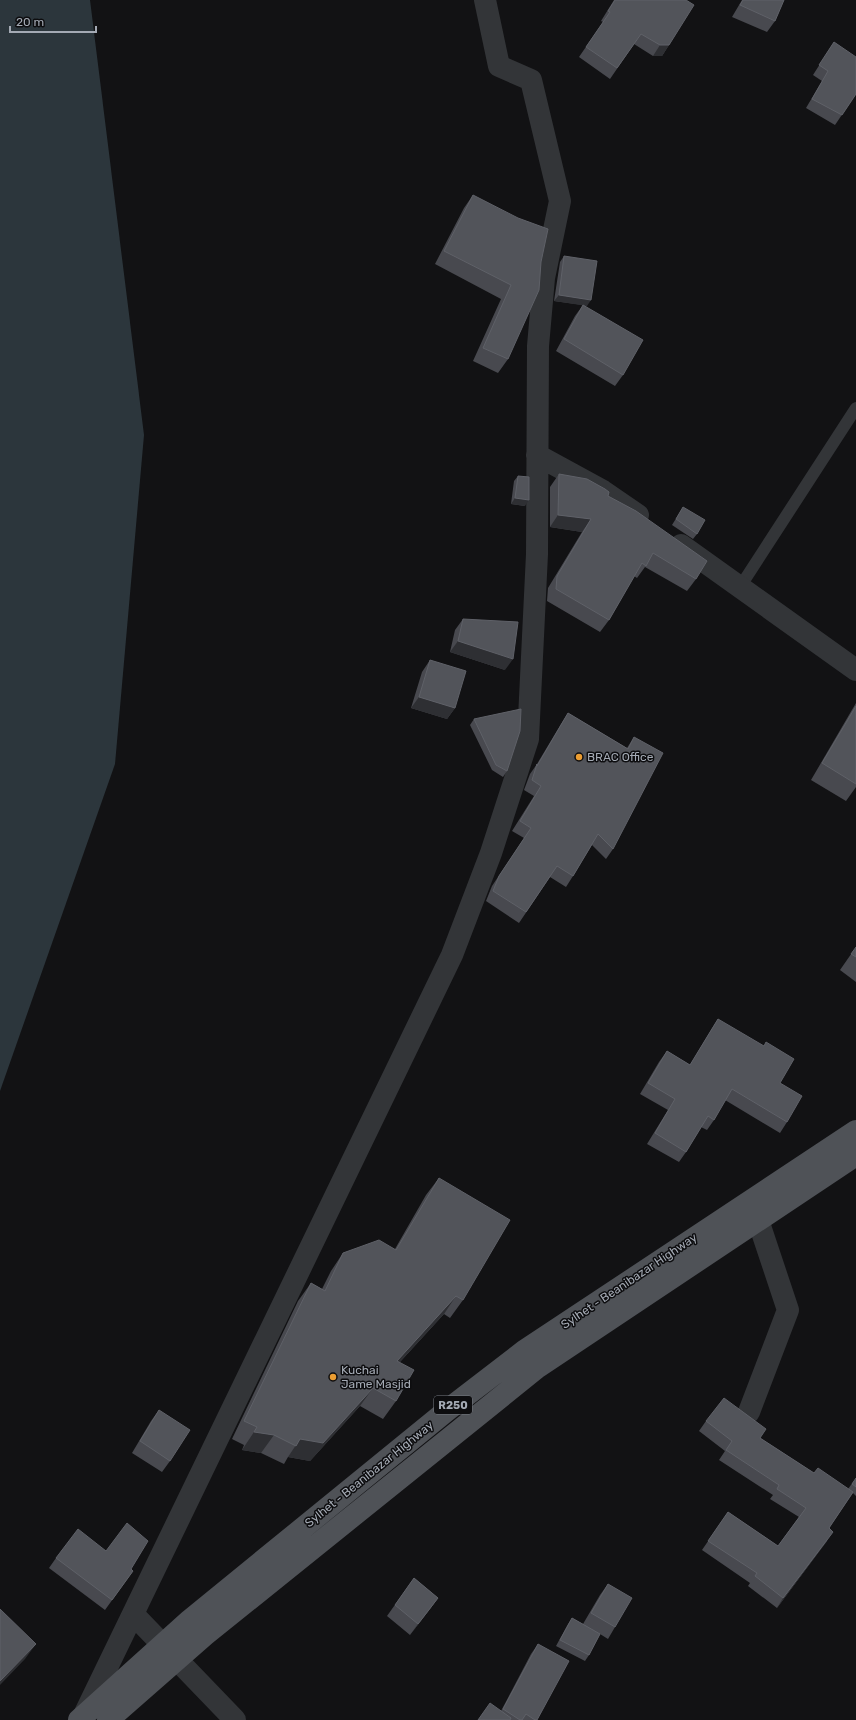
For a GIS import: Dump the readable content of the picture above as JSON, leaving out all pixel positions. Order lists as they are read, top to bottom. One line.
{"streets":{"main road":["Sylhet - Beanibazar Highway","R250"]},"places":["BRAC Office","Kuchai Jame Masjid"],"scale_bar":"20 m"}
